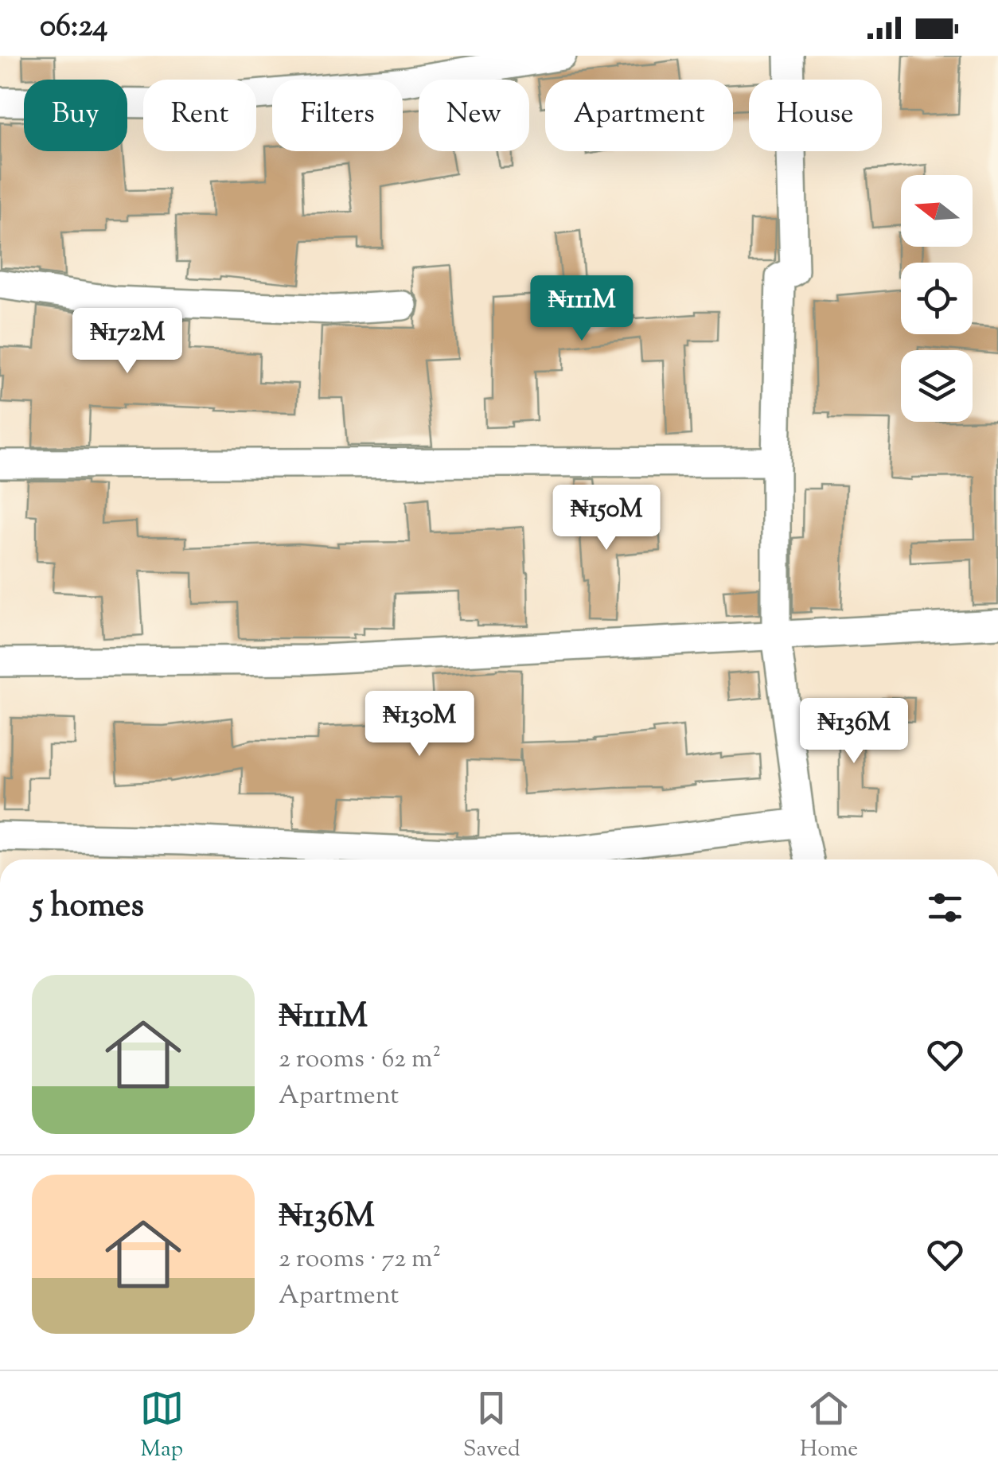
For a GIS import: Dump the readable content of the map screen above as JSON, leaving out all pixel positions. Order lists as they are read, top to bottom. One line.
{"north":"left","page":{"status":"06:24","chip":["Buy","Rent","Filters","New","Apartment","House"],"price":["₦111M","₦172M","₦150M","₦130M","₦136M"],"heading":"5 homes","list":[{"name":"₦111M","note":"2 rooms · 62 m² · Apartment"},{"name":"₦136M","note":"2 rooms · 72 m² · Apartment"}],"tabs":["Map","Saved","Home"]}}
